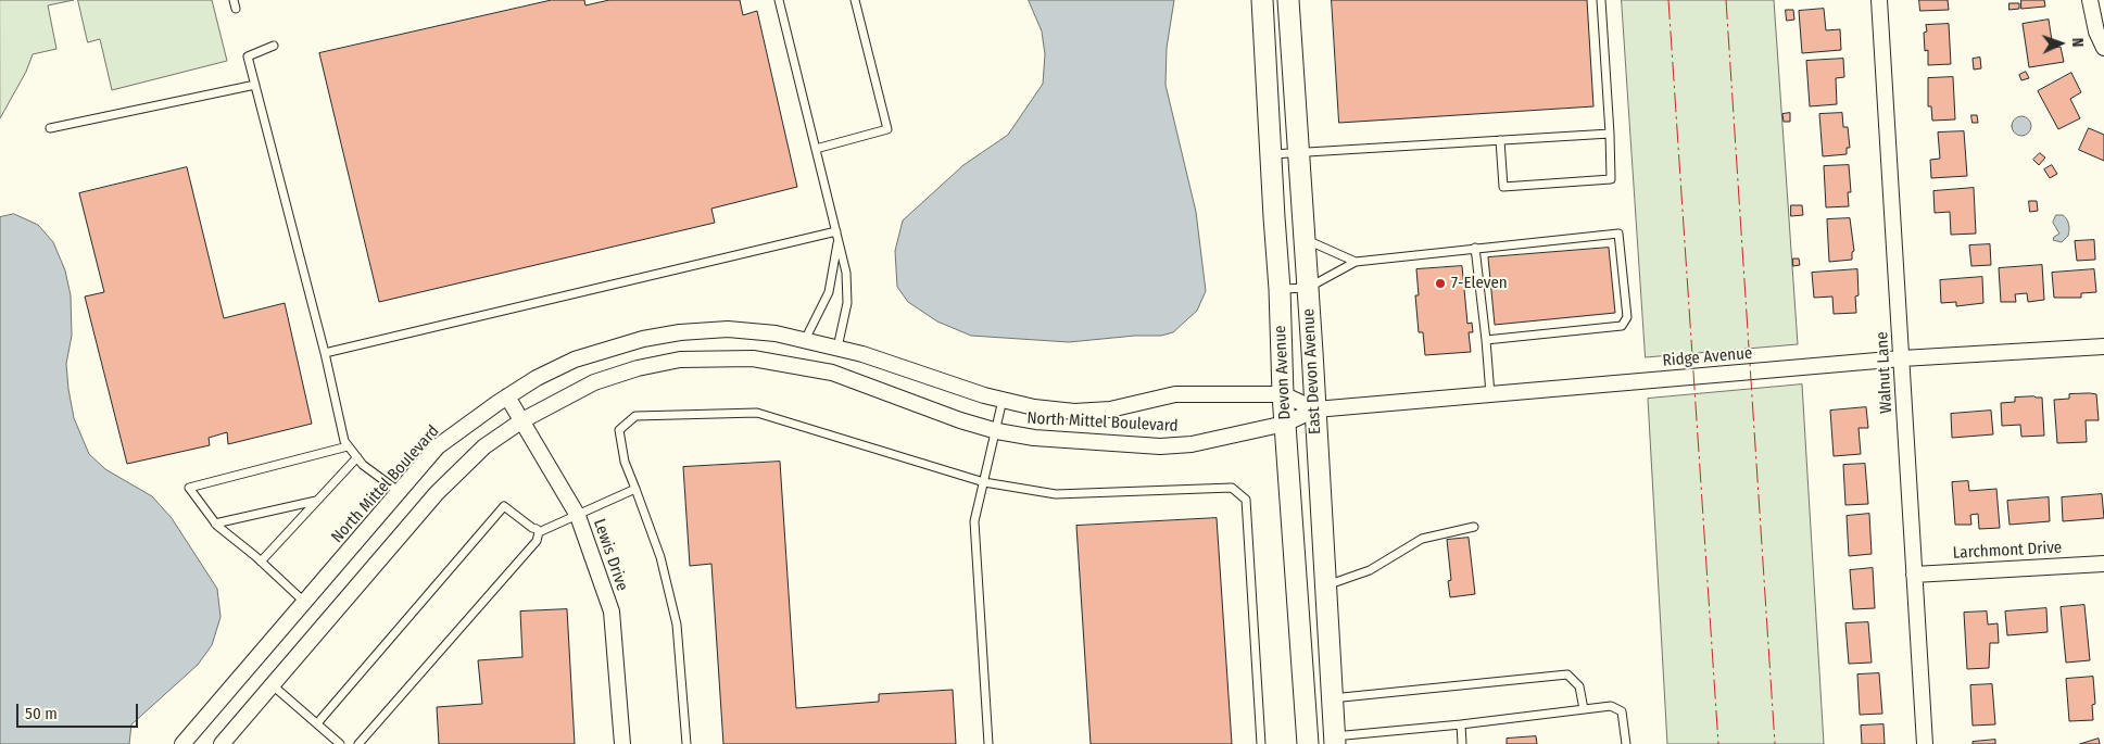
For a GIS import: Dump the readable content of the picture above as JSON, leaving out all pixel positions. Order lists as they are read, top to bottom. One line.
{"streets":{"main road":["East Devon Avenue","Devon Avenue"],"street":["Ridge Avenue","Walnut Lane","North Mittel Boulevard","Larchmont Drive","Lewis Drive"]},"crossings":[["Ridge Avenue","East Devon Avenue"],["Ridge Avenue","Walnut Lane"],["Ridge Avenue","North Mittel Boulevard"],["East Devon Avenue","North Mittel Boulevard"],["Devon Avenue","North Mittel Boulevard"],["Walnut Lane","Larchmont Drive"],["North Mittel Boulevard","Lewis Drive"]],"places":["7-Eleven"],"scale_bar":"50 m","north":"right"}
